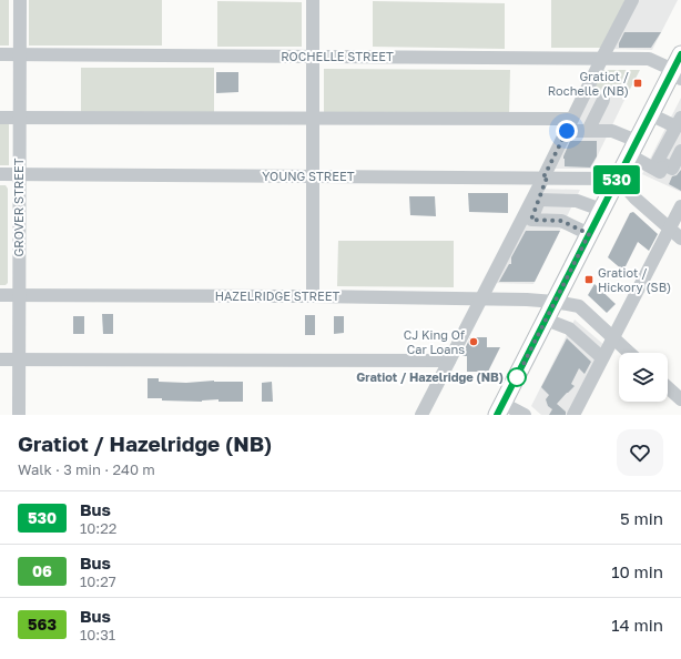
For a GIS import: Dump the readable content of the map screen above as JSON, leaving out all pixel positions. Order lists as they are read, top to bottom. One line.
{"streets":{"street":["ROCHELLE STREET","YOUNG STREET","GROVER STREET","HAZELRIDGE STREET"]},"crossings":[["ROCHELLE STREET","GROVER STREET"],["YOUNG STREET","GROVER STREET"],["GROVER STREET","HAZELRIDGE STREET"]],"places":{"transit":["Gratiot / Rochelle (NB)","Gratiot / Hickory (SB)"],"other":["CJ King Of Car Loans","Gratiot / Hazelridge (NB)"]},"lines":["bus line 530"],"page":{"on_map":"530","heading":["Gratiot / Hazelridge (NB)","Walk · 3 min · 240 m"],"list":[{"mark":"530","name":"Bus","note":"10:22","value":"5 min"},{"mark":"06","name":"Bus","note":"10:27","value":"10 min"},{"mark":"563","name":"Bus","note":"10:31","value":"14 min"}]}}
